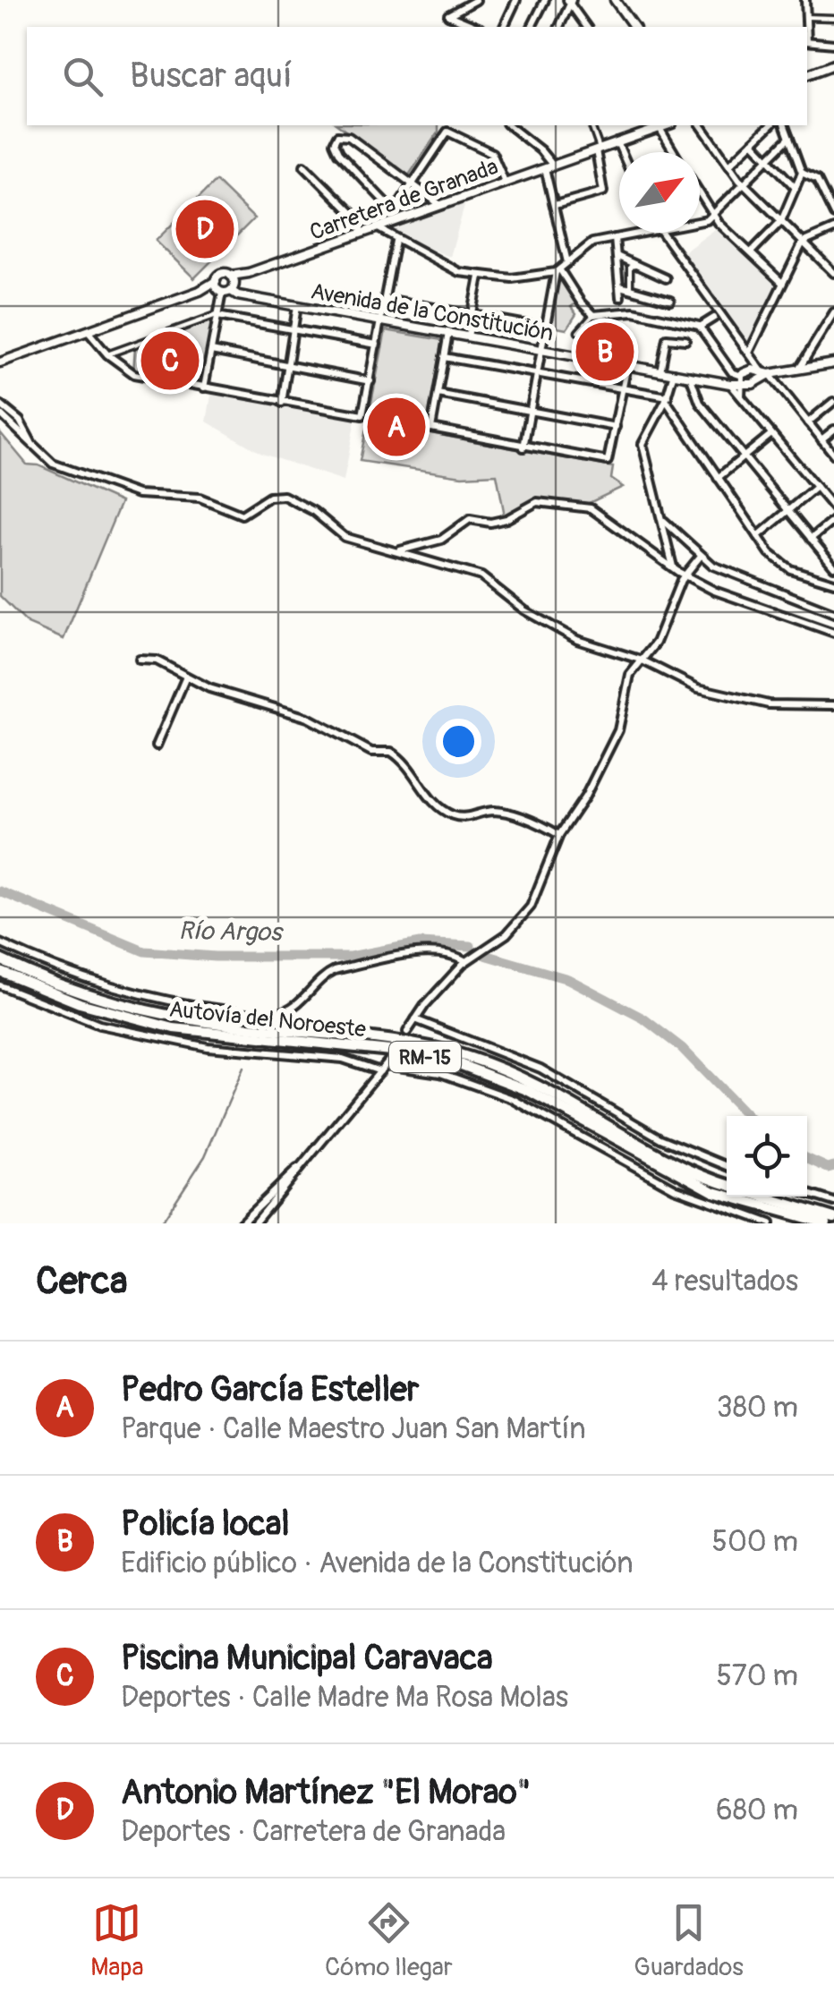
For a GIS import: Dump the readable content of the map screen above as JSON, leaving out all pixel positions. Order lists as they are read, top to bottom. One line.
{"streets":{"highway":["Autovía del Noroeste","RM-15"],"main road":["Carretera de Granada","Avenida de la Constitución"]},"crossings":[["Carretera de Granada","Avenida de la Constitución"]],"water":["Río Argos"],"north":"top right","page":{"search":"Buscar aquí","pins":["D","B","C","A"],"heading":["Cerca","4 resultados"],"list":[{"mark":"A","name":"Pedro García Esteller","note":"Parque · Calle Maestro Juan San Martín","value":"380 m"},{"mark":"B","name":"Policía local","note":"Edificio público · Avenida de la Constitución","value":"500 m"},{"mark":"C","name":"Piscina Municipal Caravaca","note":"Deportes · Calle Madre Mª Rosa Molas","value":"570 m"},{"mark":"D","name":"Antonio Martínez \"El Morao\"","note":"Deportes · Carretera de Granada","value":"680 m"}],"nav":["Mapa","Cómo llegar","Guardados"]}}
